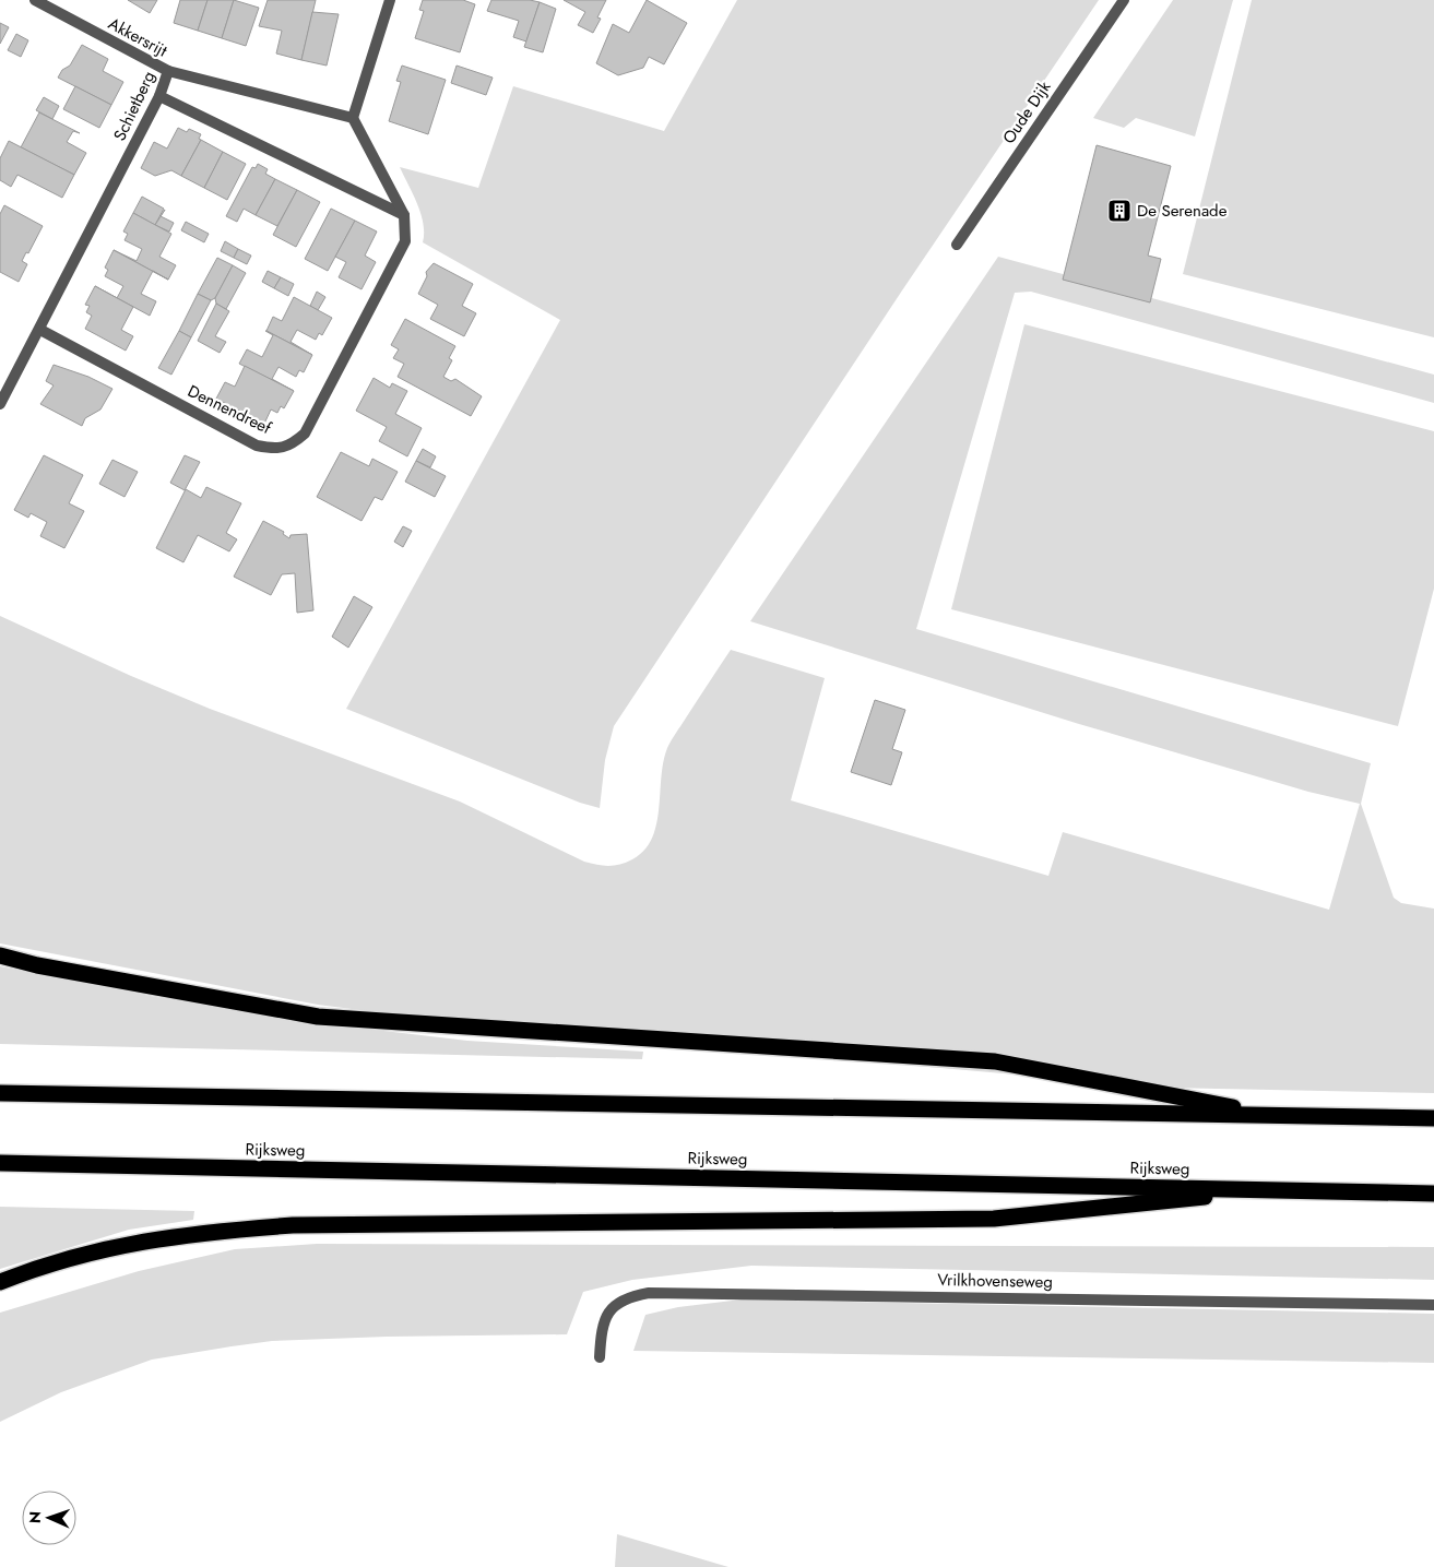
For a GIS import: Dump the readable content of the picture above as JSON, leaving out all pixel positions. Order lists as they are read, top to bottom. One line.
{"streets":{"highway":["Rijksweg"],"street":["Akkersrijt","Schietberg","Oude Dijk","Dennendreef","Vrilkhovenseweg"]},"crossings":[["Akkersrijt","Schietberg"],["Schietberg","Dennendreef"]],"places":{"building":["De Serenade"]},"north":"left"}
